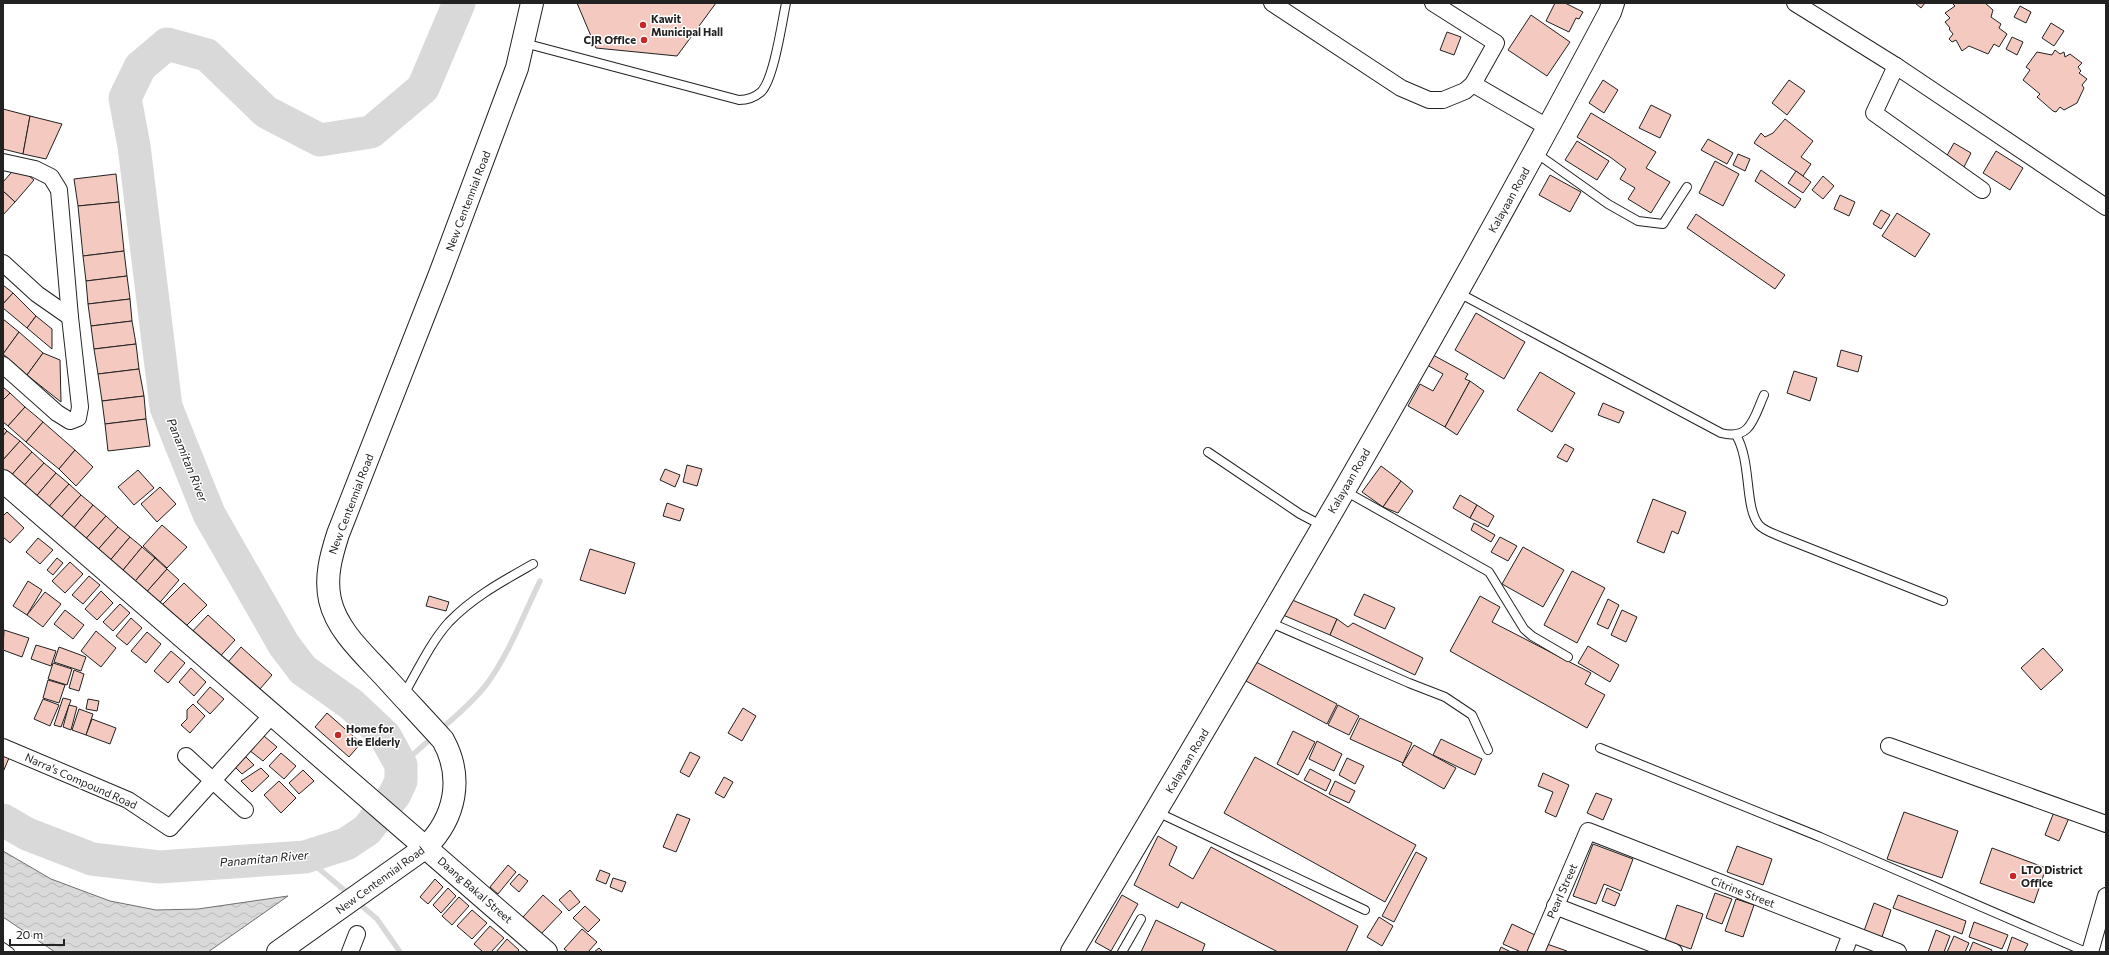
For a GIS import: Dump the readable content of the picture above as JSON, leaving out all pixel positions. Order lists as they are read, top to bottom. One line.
{"streets":{"street":["Kalayaan Road","New Centennial Road","Narra's Compound Road","Daang Bakal Street","Pearl Street","Citrine Street"]},"crossings":[["New Centennial Road","Daang Bakal Street"],["Narra's Compound Road","Daang Bakal Street"],["Pearl Street","Citrine Street"]],"water":["Panamitan River"],"places":["Kawit Municipal Hall","CJR Office","Home for the Elderly","LTO District Office"],"scale_bar":"20 m"}
